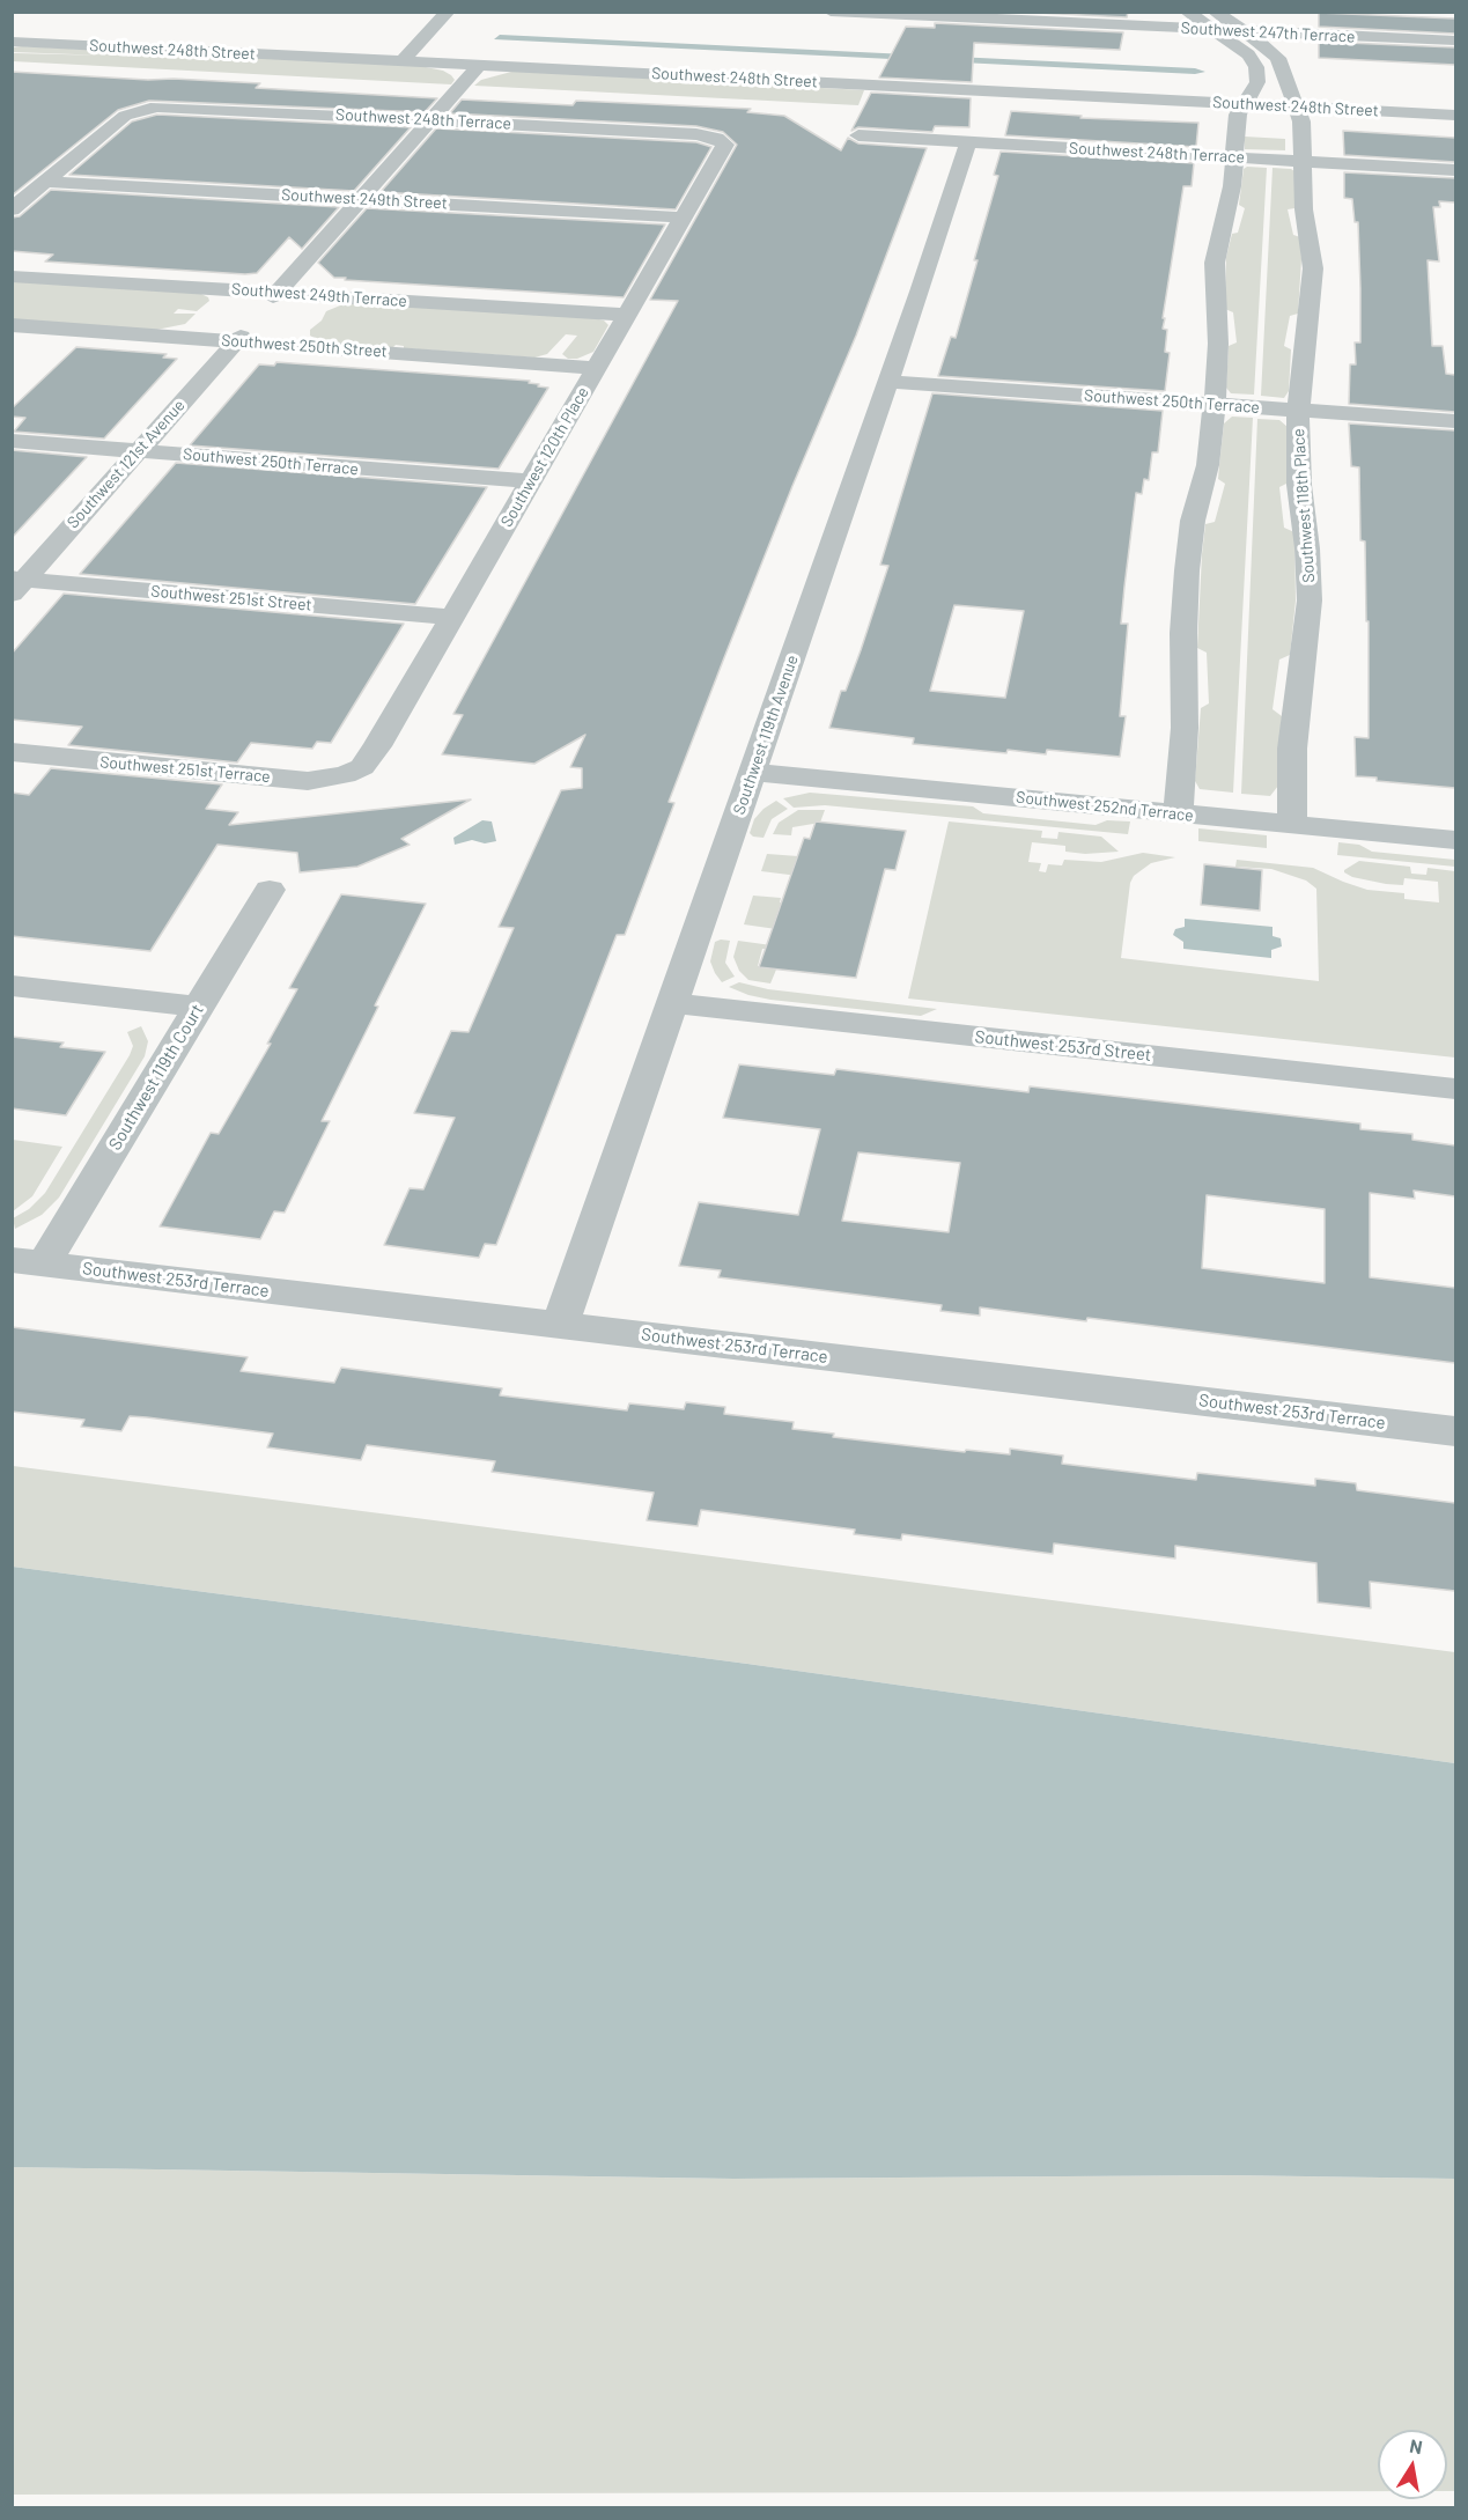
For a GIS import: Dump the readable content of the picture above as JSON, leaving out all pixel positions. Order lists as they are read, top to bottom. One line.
{"streets":{"street":["Southwest 247th Terrace","Southwest 248th Street","Southwest 248th Terrace","Southwest 249th Street","Southwest 249th Terrace","Southwest 250th Street","Southwest 250th Terrace","Southwest 120th Place","Southwest 121st Avenue","Southwest 118th Place","Southwest 251st Street","Southwest 119th Avenue","Southwest 251st Terrace","Southwest 252nd Terrace","Southwest 253rd Street","Southwest 119th Court","Southwest 253rd Terrace"]},"crossings":[["Southwest 247th Terrace","Southwest 118th Place"],["Southwest 248th Street","Southwest 118th Place"],["Southwest 248th Terrace","Southwest 249th Street"],["Southwest 248th Terrace","Southwest 120th Place"],["Southwest 248th Terrace","Southwest 118th Place"],["Southwest 248th Terrace","Southwest 119th Avenue"],["Southwest 249th Street","Southwest 120th Place"],["Southwest 249th Terrace","Southwest 120th Place"],["Southwest 250th Street","Southwest 120th Place"],["Southwest 250th Street","Southwest 121st Avenue"],["Southwest 250th Terrace","Southwest 120th Place"],["Southwest 250th Terrace","Southwest 121st Avenue"],["Southwest 250th Terrace","Southwest 118th Place"],["Southwest 250th Terrace","Southwest 119th Avenue"],["Southwest 120th Place","Southwest 251st Street"],["Southwest 120th Place","Southwest 251st Terrace"],["Southwest 121st Avenue","Southwest 251st Street"],["Southwest 118th Place","Southwest 252nd Terrace"],["Southwest 119th Avenue","Southwest 252nd Terrace"],["Southwest 119th Avenue","Southwest 253rd Street"],["Southwest 119th Avenue","Southwest 253rd Terrace"],["Southwest 119th Court","Southwest 253rd Terrace"]],"north":"top"}
